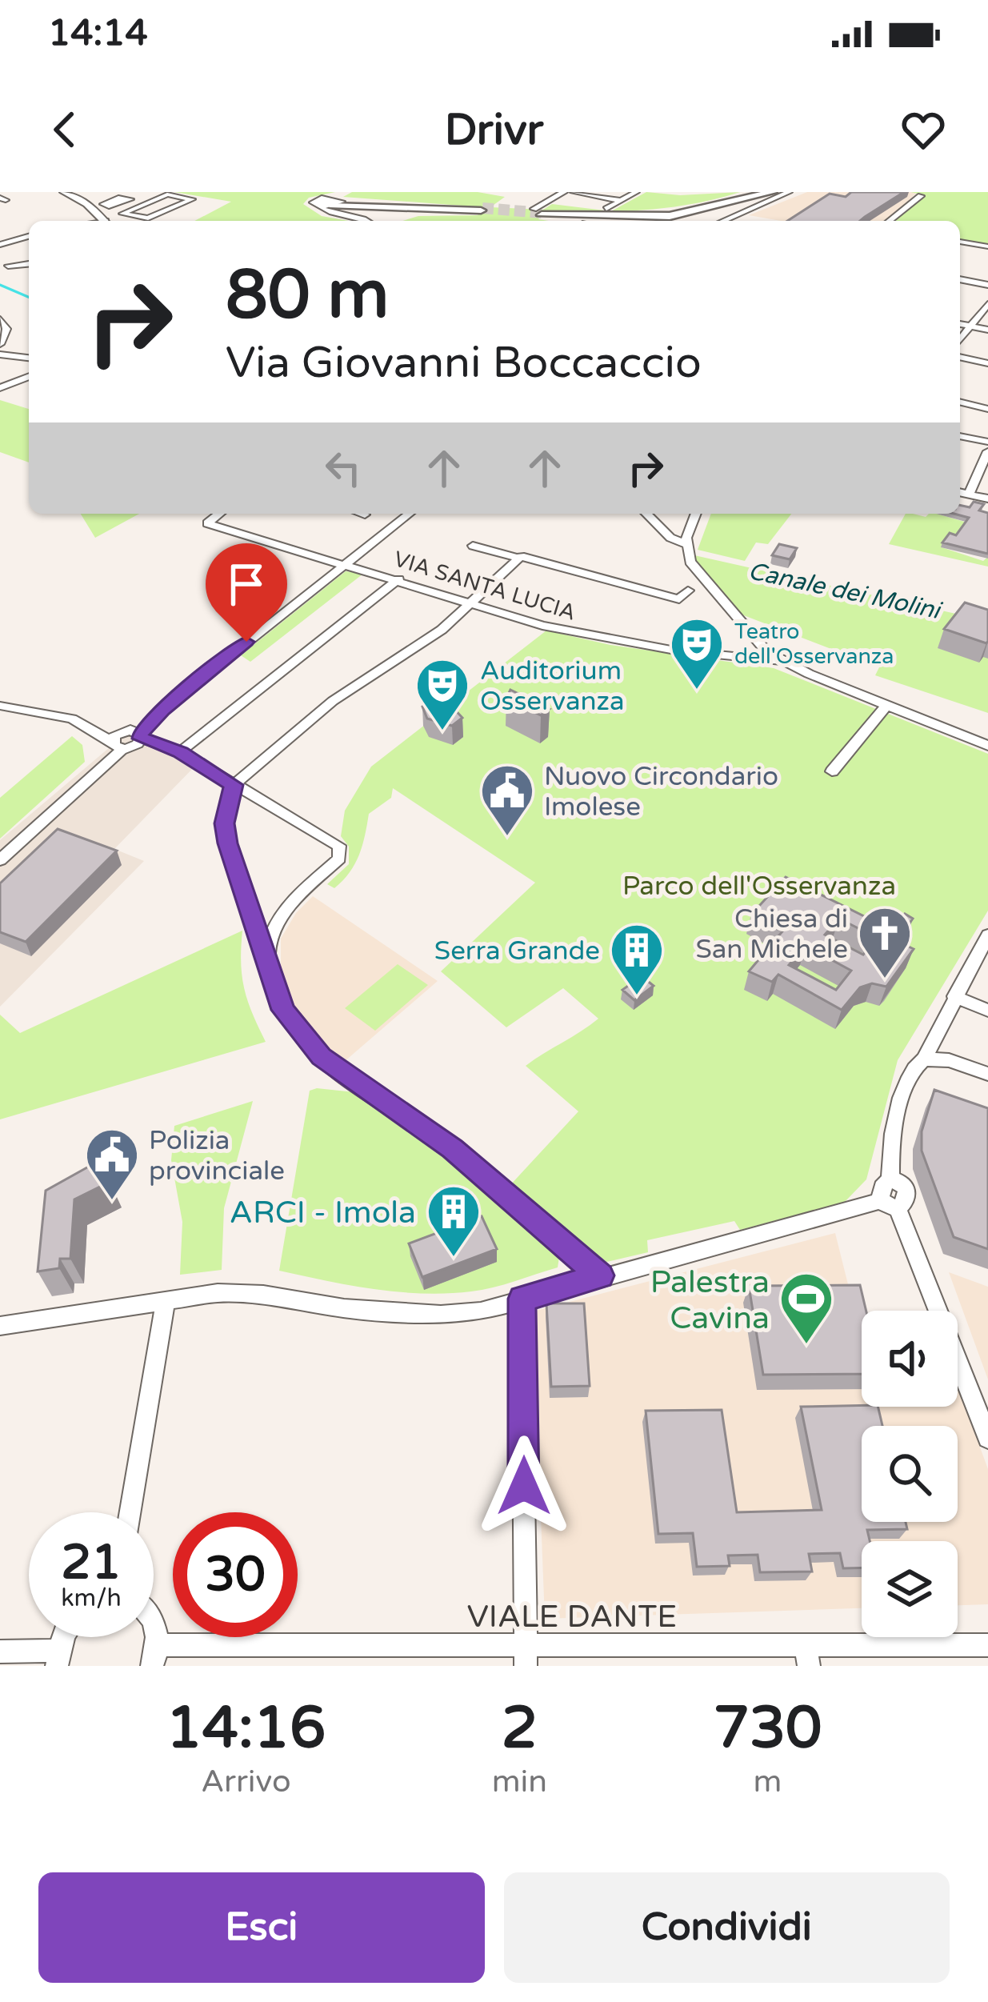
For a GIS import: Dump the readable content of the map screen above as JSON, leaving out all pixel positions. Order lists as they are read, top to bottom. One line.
{"streets":{"street":["VIA SANTA LUCIA","VIALE DANTE"]},"water":["Canale dei Molini"],"parks":["Parco dell'Osservanza"],"places":{"theatre":["Teatro dell'Osservanza","Auditorium Osservanza"],"public building":["Nuovo Circondario Imolese","Polizia provinciale"],"church":["Chiesa di San Michele"],"building":["Serra Grande","ARCI - Imola"],"sports":["Palestra Cavina"]},"page":{"status":"14:14","header":"Drivr","turn":["80 m","Via Giovanni Boccaccio"],"speed":"21 km/h","limit":"30","eta":["14:16","Arrivo","2","min","730","m"],"buttons":["Esci","Condividi"]}}
